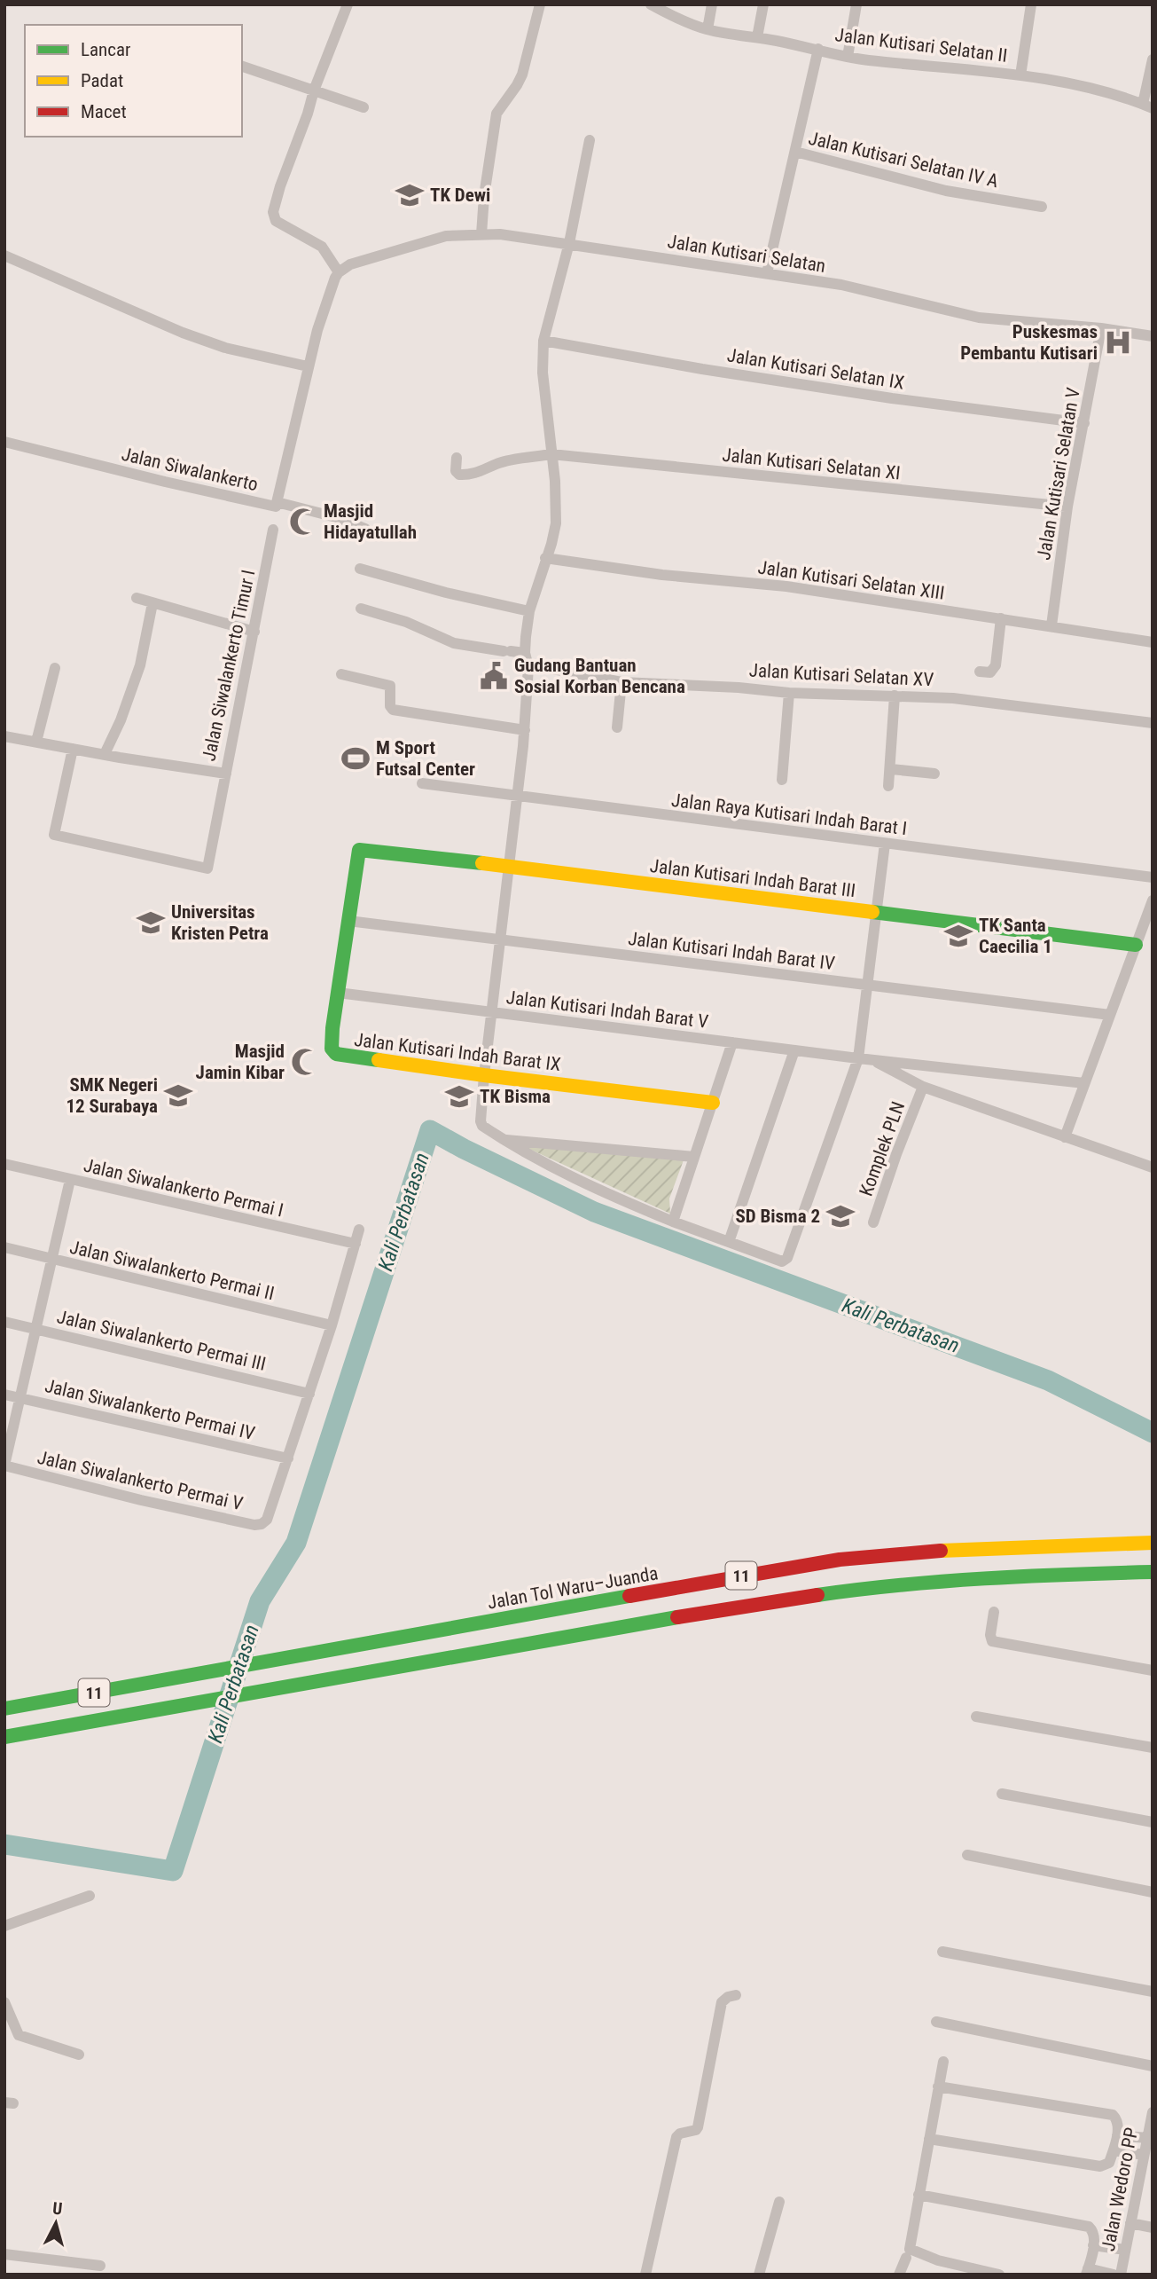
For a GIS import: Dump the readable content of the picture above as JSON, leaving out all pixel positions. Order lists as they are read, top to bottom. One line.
{"streets":{"main road":["Jalan Kutisari Indah Barat III","Jalan Kutisari Indah Barat IX","11","Jalan Tol Waru–Juanda"],"street":["Jalan Kutisari Selatan II","Jalan Kutisari Selatan IV A","Jalan Kutisari Selatan","Jalan Kutisari Selatan IX","Jalan Kutisari Selatan XI","Jalan Siwalankerto","Jalan Kutisari Selatan V","Jalan Kutisari Selatan XIII","Jalan Siwalankerto Timur I","Jalan Kutisari Selatan XV","Jalan Raya Kutisari Indah Barat I","Jalan Kutisari Indah Barat IV","Jalan Kutisari Indah Barat V","Komplek PLN","Jalan Siwalankerto Permai I","Jalan Siwalankerto Permai II","Jalan Siwalankerto Permai III","Jalan Siwalankerto Permai IV","Jalan Siwalankerto Permai V","Jalan Wedoro PP"]},"crossings":[["Jalan Kutisari Selatan","Jalan Siwalankerto"],["Jalan Kutisari Selatan","Jalan Kutisari Selatan V"],["Jalan Kutisari Selatan IX","Jalan Kutisari Selatan V"],["Jalan Kutisari Selatan XI","Jalan Kutisari Selatan V"],["Jalan Siwalankerto","Jalan Siwalankerto Timur I"],["Jalan Kutisari Selatan V","Jalan Kutisari Selatan XIII"],["Jalan Kutisari Indah Barat III","Jalan Kutisari Indah Barat IX"],["Jalan Kutisari Indah Barat IV","Jalan Kutisari Indah Barat IX"],["Jalan Kutisari Indah Barat V","Jalan Kutisari Indah Barat IX"],["Jalan Kutisari Indah Barat V","Komplek PLN"],["Jalan Siwalankerto Permai IV","Jalan Siwalankerto Permai V"]],"water":["Kali Perbatasan"],"places":{"school or university":["TK Dewi","Universitas Kristen Petra","TK Santa Caecilia 1","SMK Negeri 12 Surabaya","TK Bisma","SD Bisma 2"],"hospital":["Puskesmas Pembantu Kutisari"],"mosque":["Masjid Hidayatullah","Masjid Jamin Kibar"],"public building":["Gudang Bantuan Sosial Korban Bencana"],"sports":["M Sport Futsal Center"]},"legend":["Lancar","Padat","Macet"],"north":"top"}
